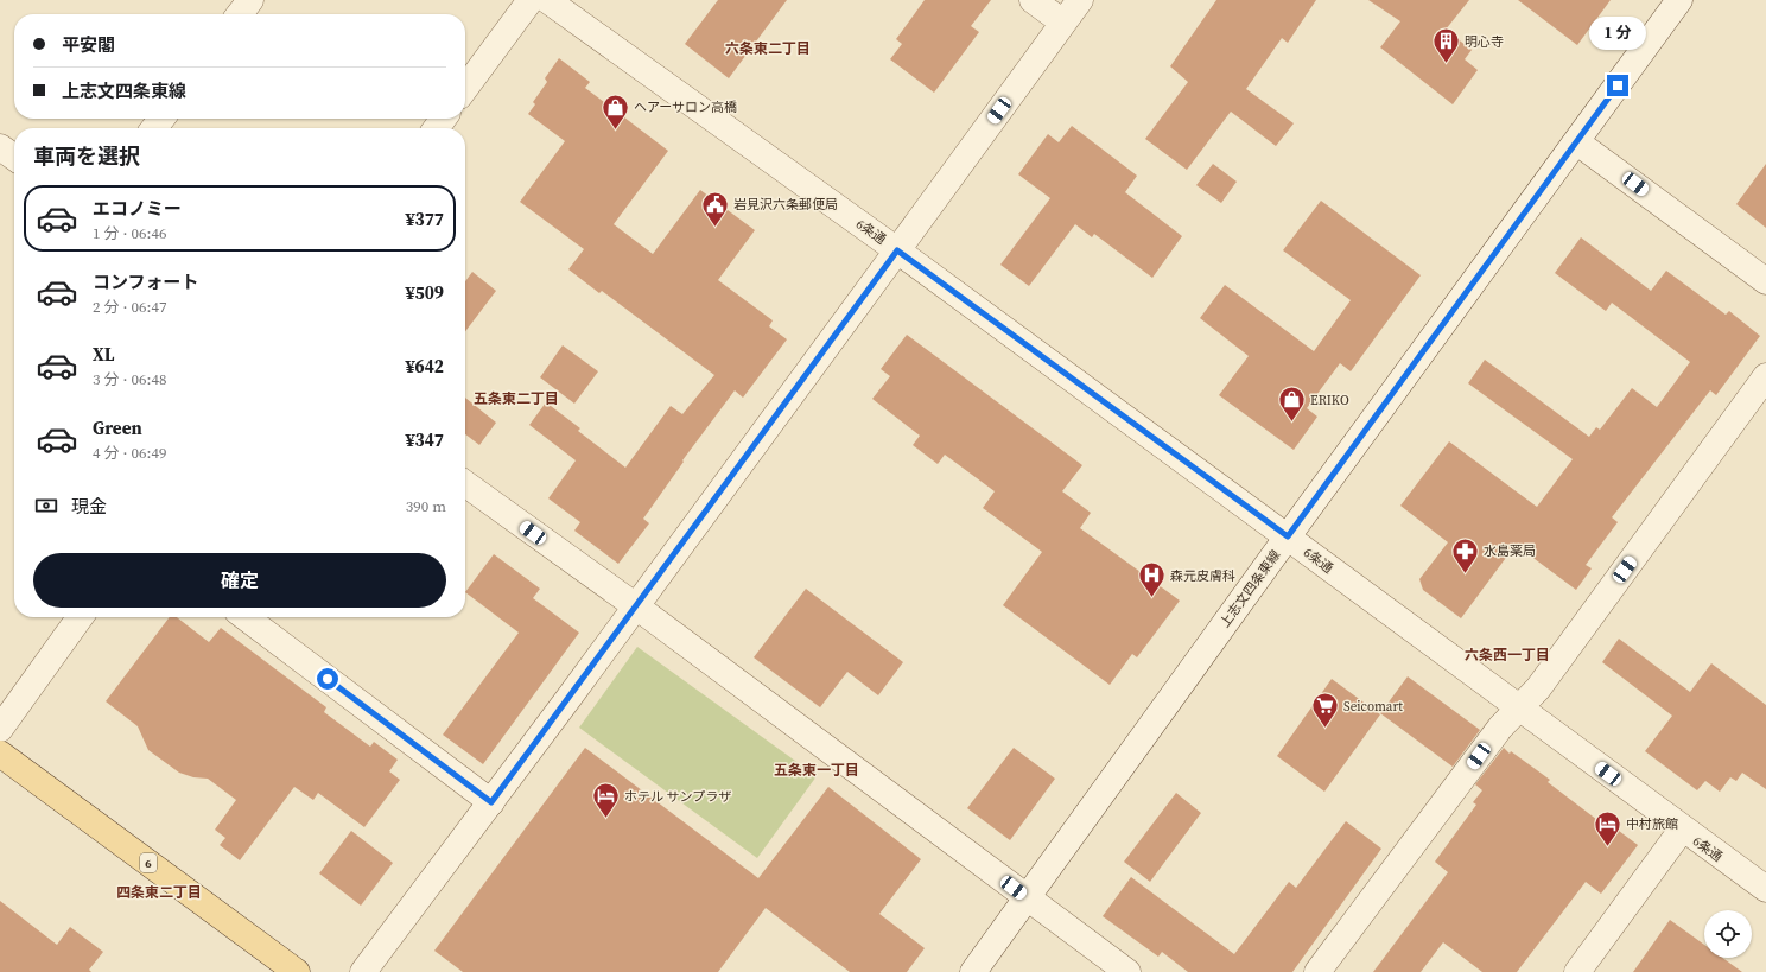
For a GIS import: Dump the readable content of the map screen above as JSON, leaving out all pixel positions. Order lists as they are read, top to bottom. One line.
{"streets":{"main road":["6"],"street":["6条通","上志文四条東線"]},"crossings":[["6条通","上志文四条東線"]],"districts":["六条東二丁目","五条東二丁目","六条西一丁目","五条東一丁目","四条東二丁目"],"places":{"building":["明心寺"],"shop":["ヘアーサロン高橋","ERIKO"],"public building":["岩見沢六条郵便局"],"pharmacy":["水島薬局"],"hospital":["森元皮膚科"],"supermarket":["Seicomart"],"hotel":["ホテル サンプラザ","中村旅館"]},"page":{"banner":["平安閣","上志文四条東線"],"bubble":"1 分","heading":"車両を選択","list":[{"name":"エコノミー","note":"1 分 · 06:46","value":"¥377"},{"name":"コンフォート","note":"2 分 · 06:47","value":"¥509"},{"name":"XL","note":"3 分 · 06:48","value":"¥642"},{"name":"Green","note":"4 分 · 06:49","value":"¥347"}],"pay":["現金","390 m"],"buttons":"確定"}}
